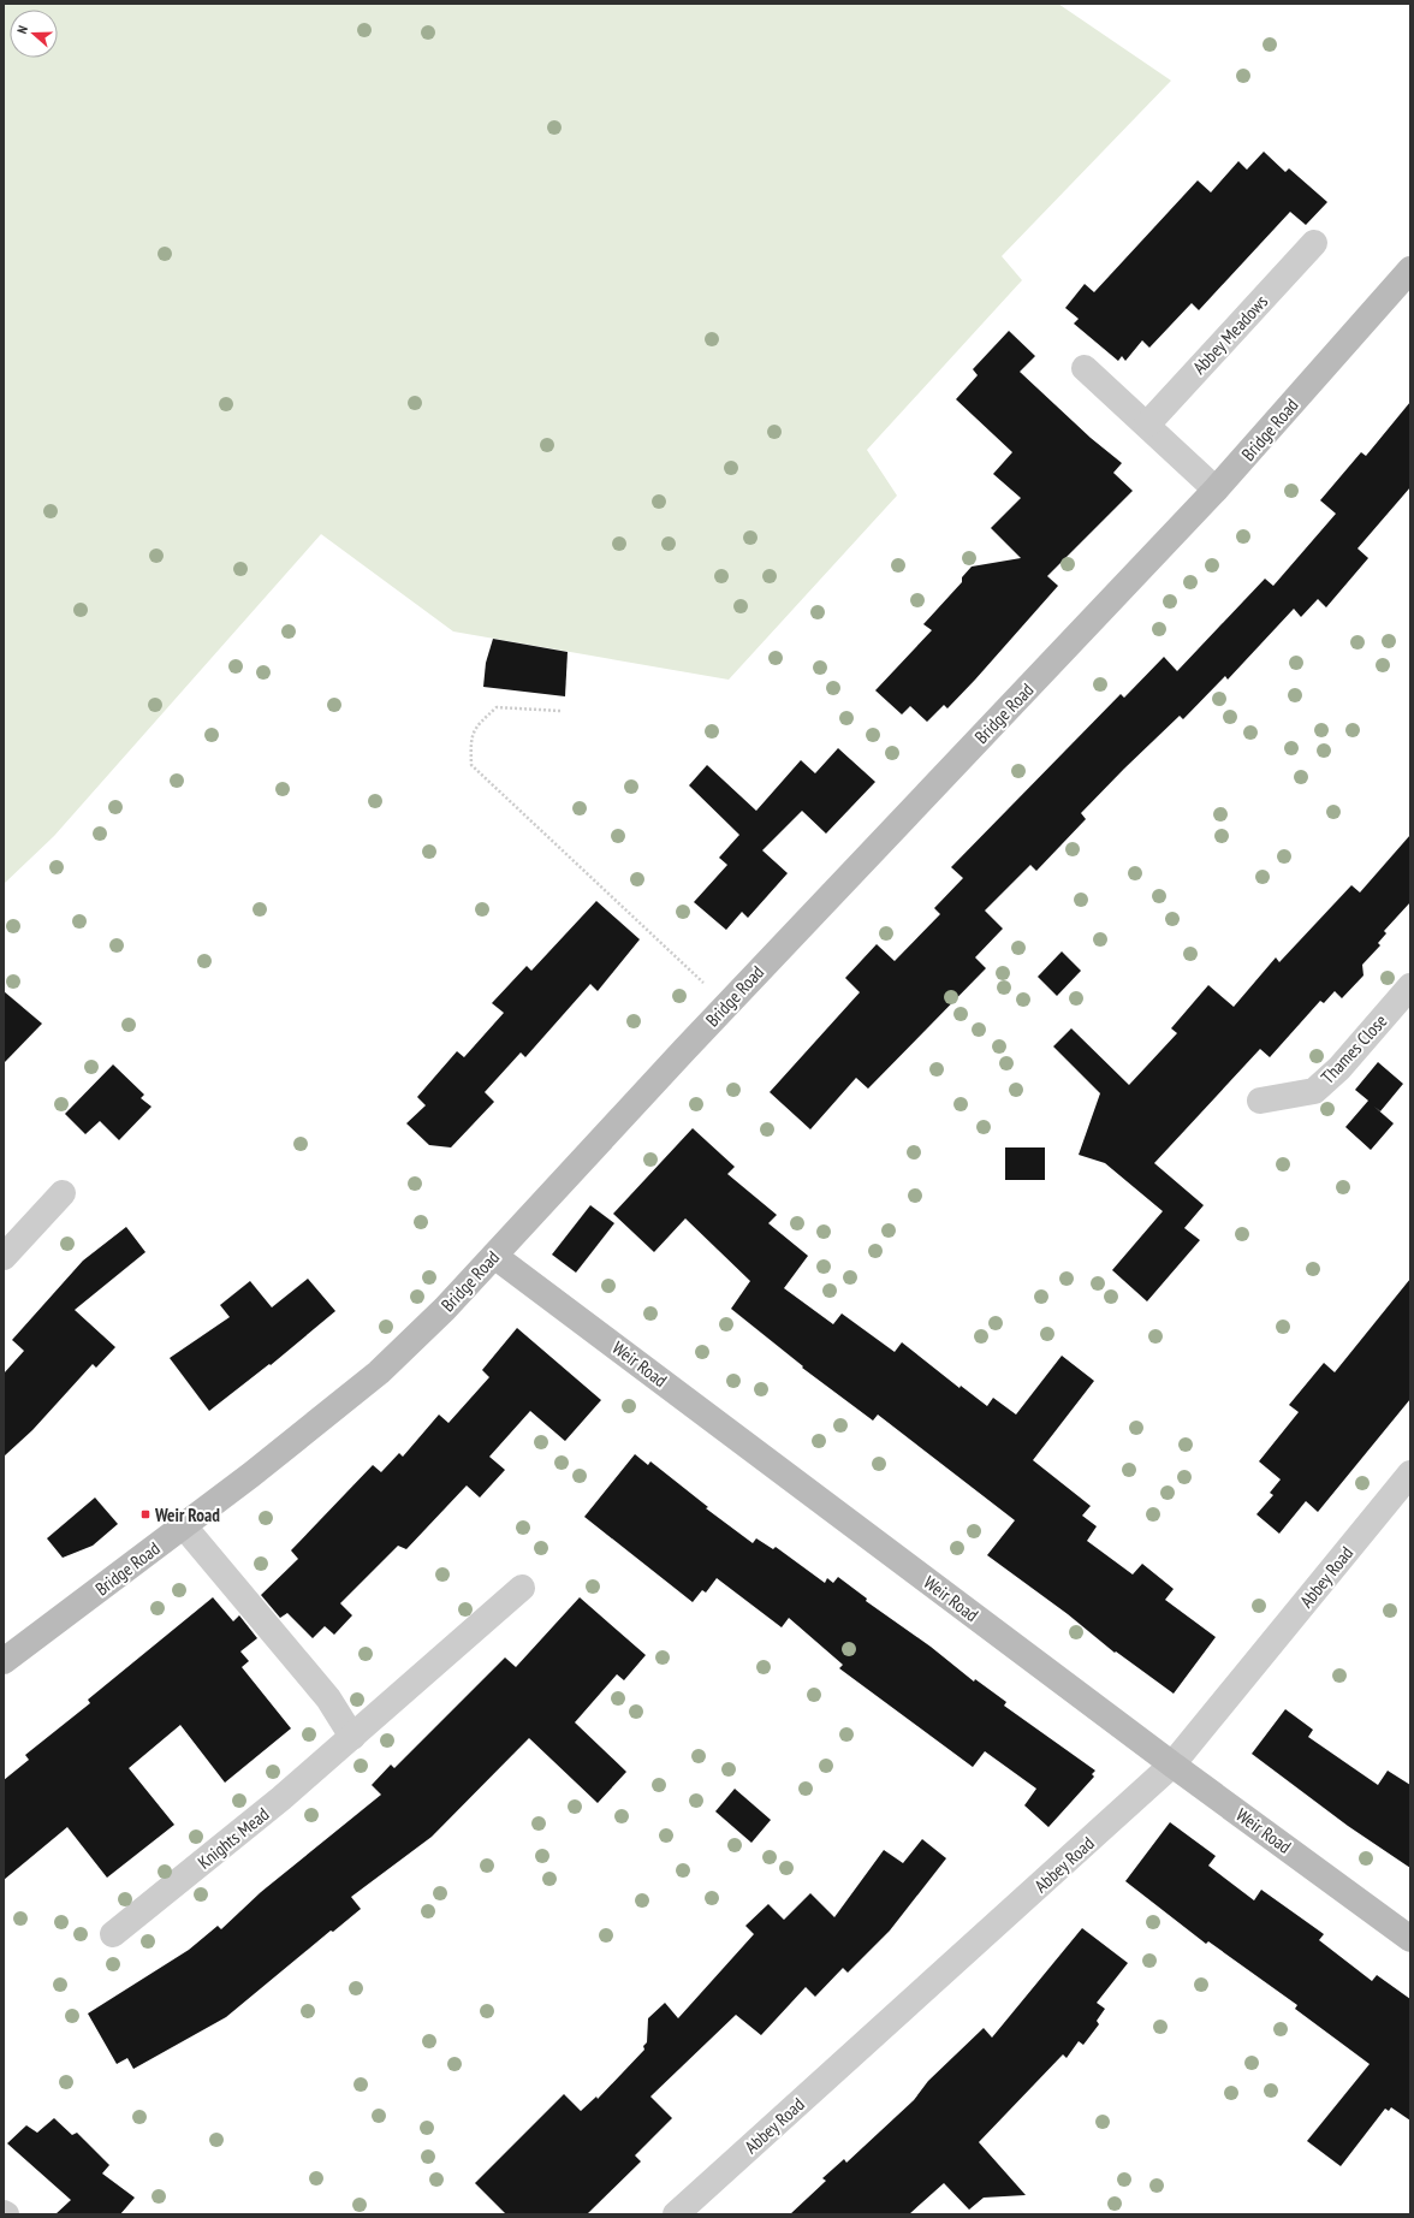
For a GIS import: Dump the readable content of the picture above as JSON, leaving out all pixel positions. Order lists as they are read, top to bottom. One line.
{"streets":{"main road":["Bridge Road","Weir Road"],"street":["Abbey Meadows","Thames Close","Abbey Road","Knights Mead"]},"crossings":[["Bridge Road","Weir Road"],["Weir Road","Abbey Road"]],"places":{"transit":["Weir Road"]},"north":"left"}
